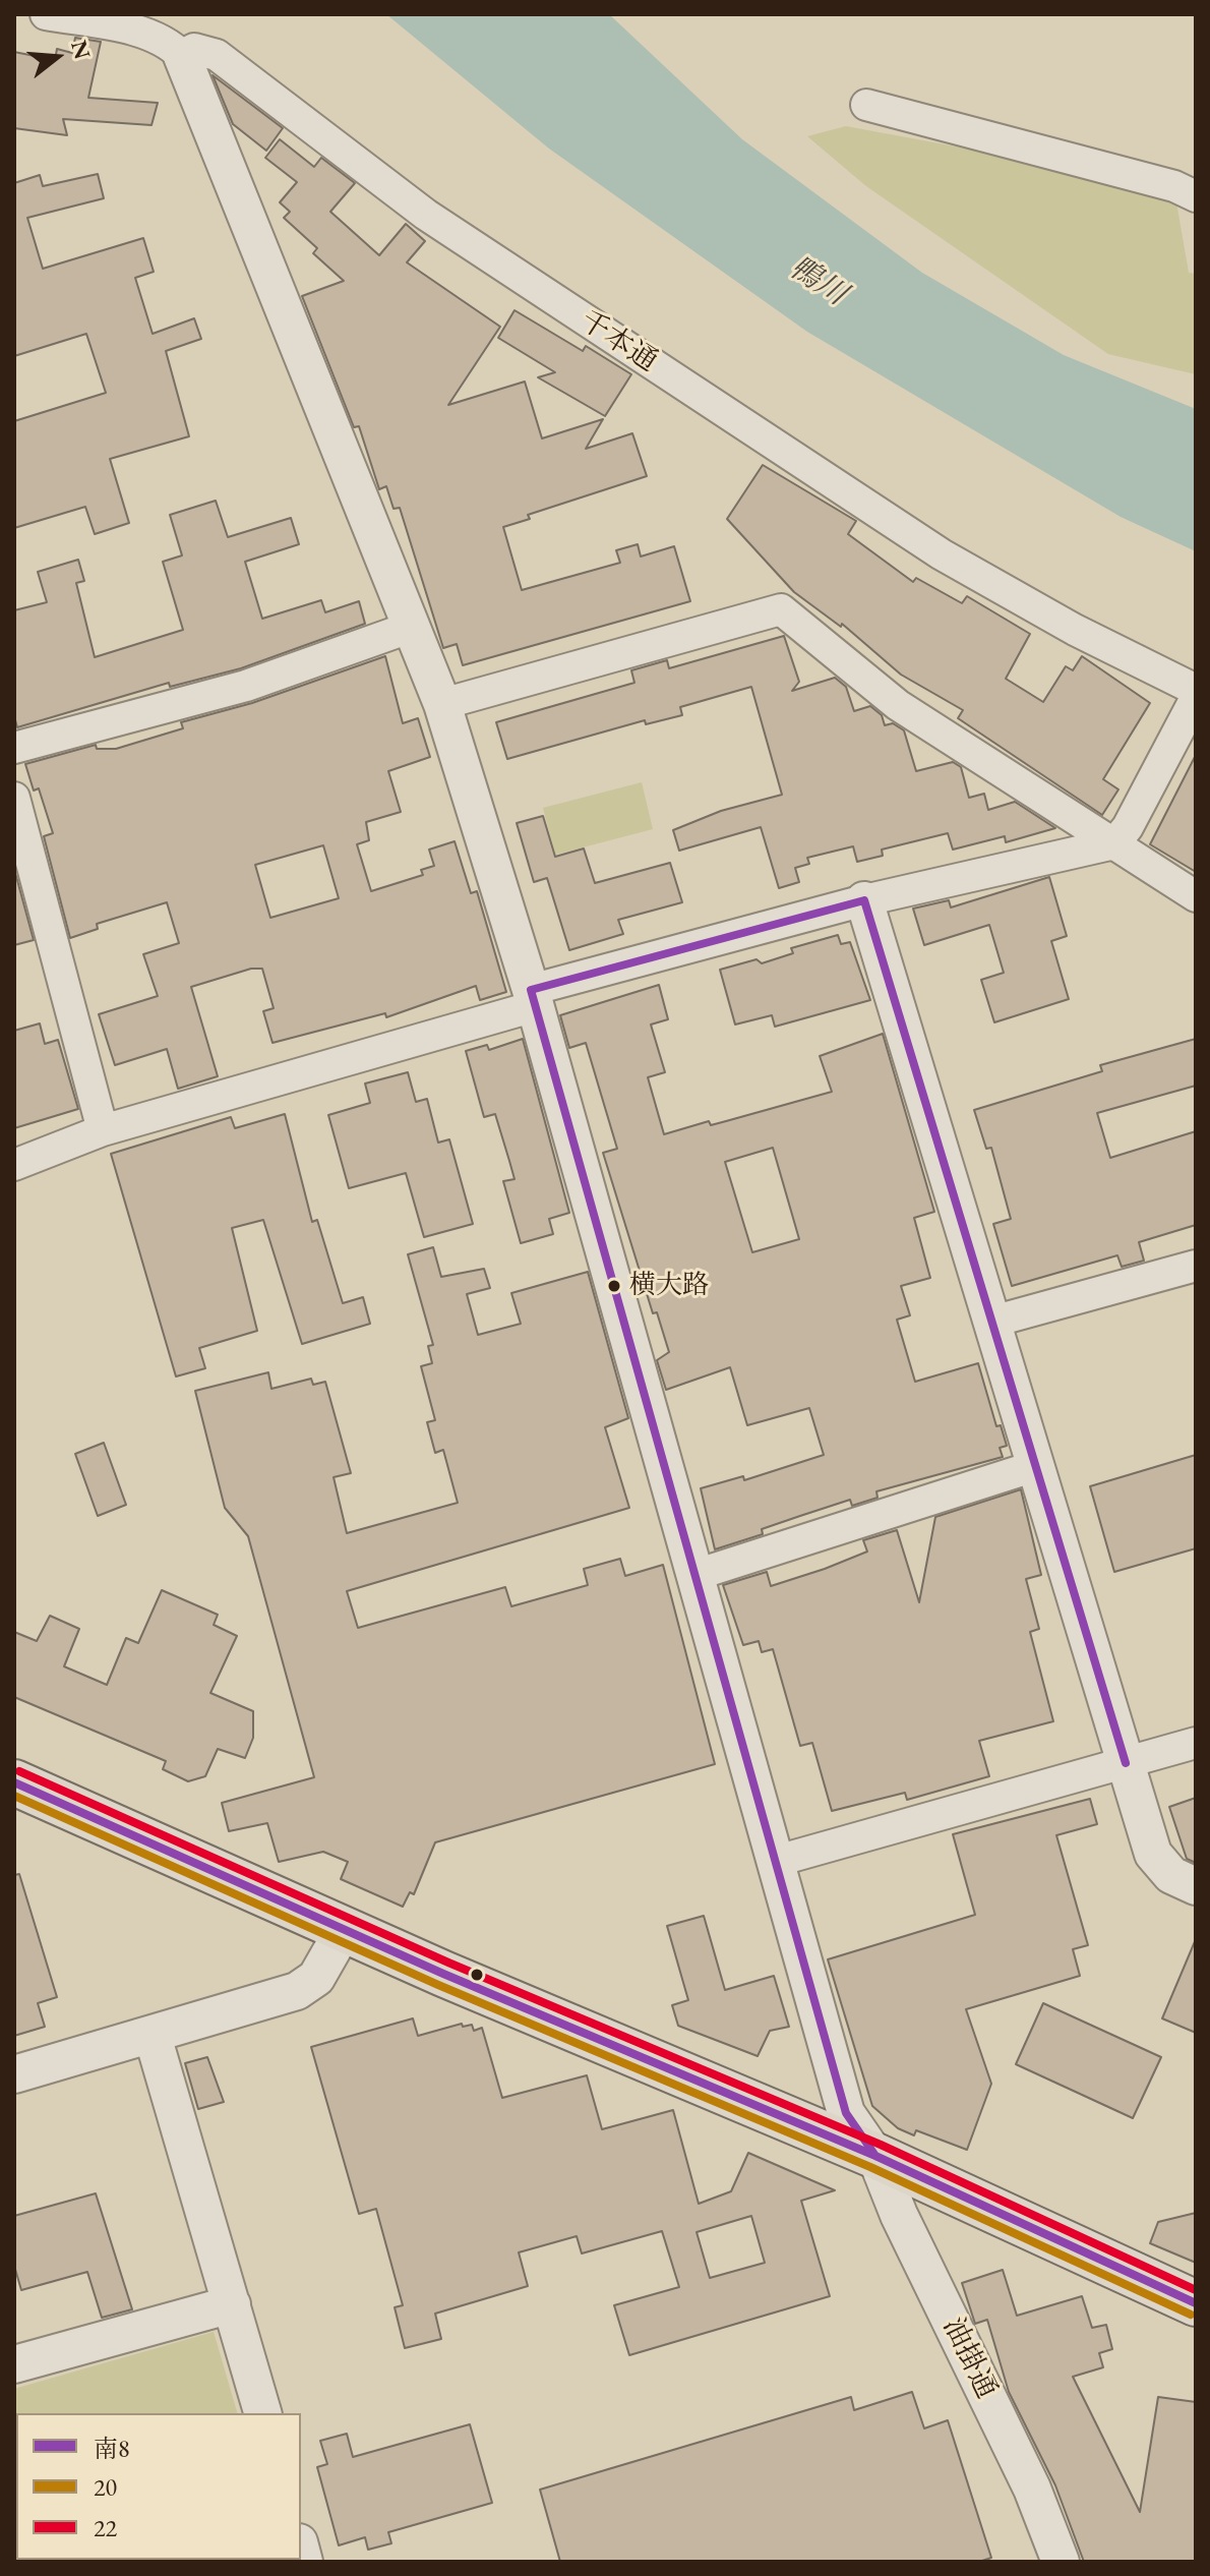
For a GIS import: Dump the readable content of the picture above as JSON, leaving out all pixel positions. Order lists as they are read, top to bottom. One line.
{"streets":{"street":["千本通","油掛通"]},"crossings":[["千本通","油掛通"]],"water":["鴨川"],"places":["横大路"],"lines":["transit line 南8","transit line 22","transit line 20"],"legend":["南8","20","22"],"north":"right"}
